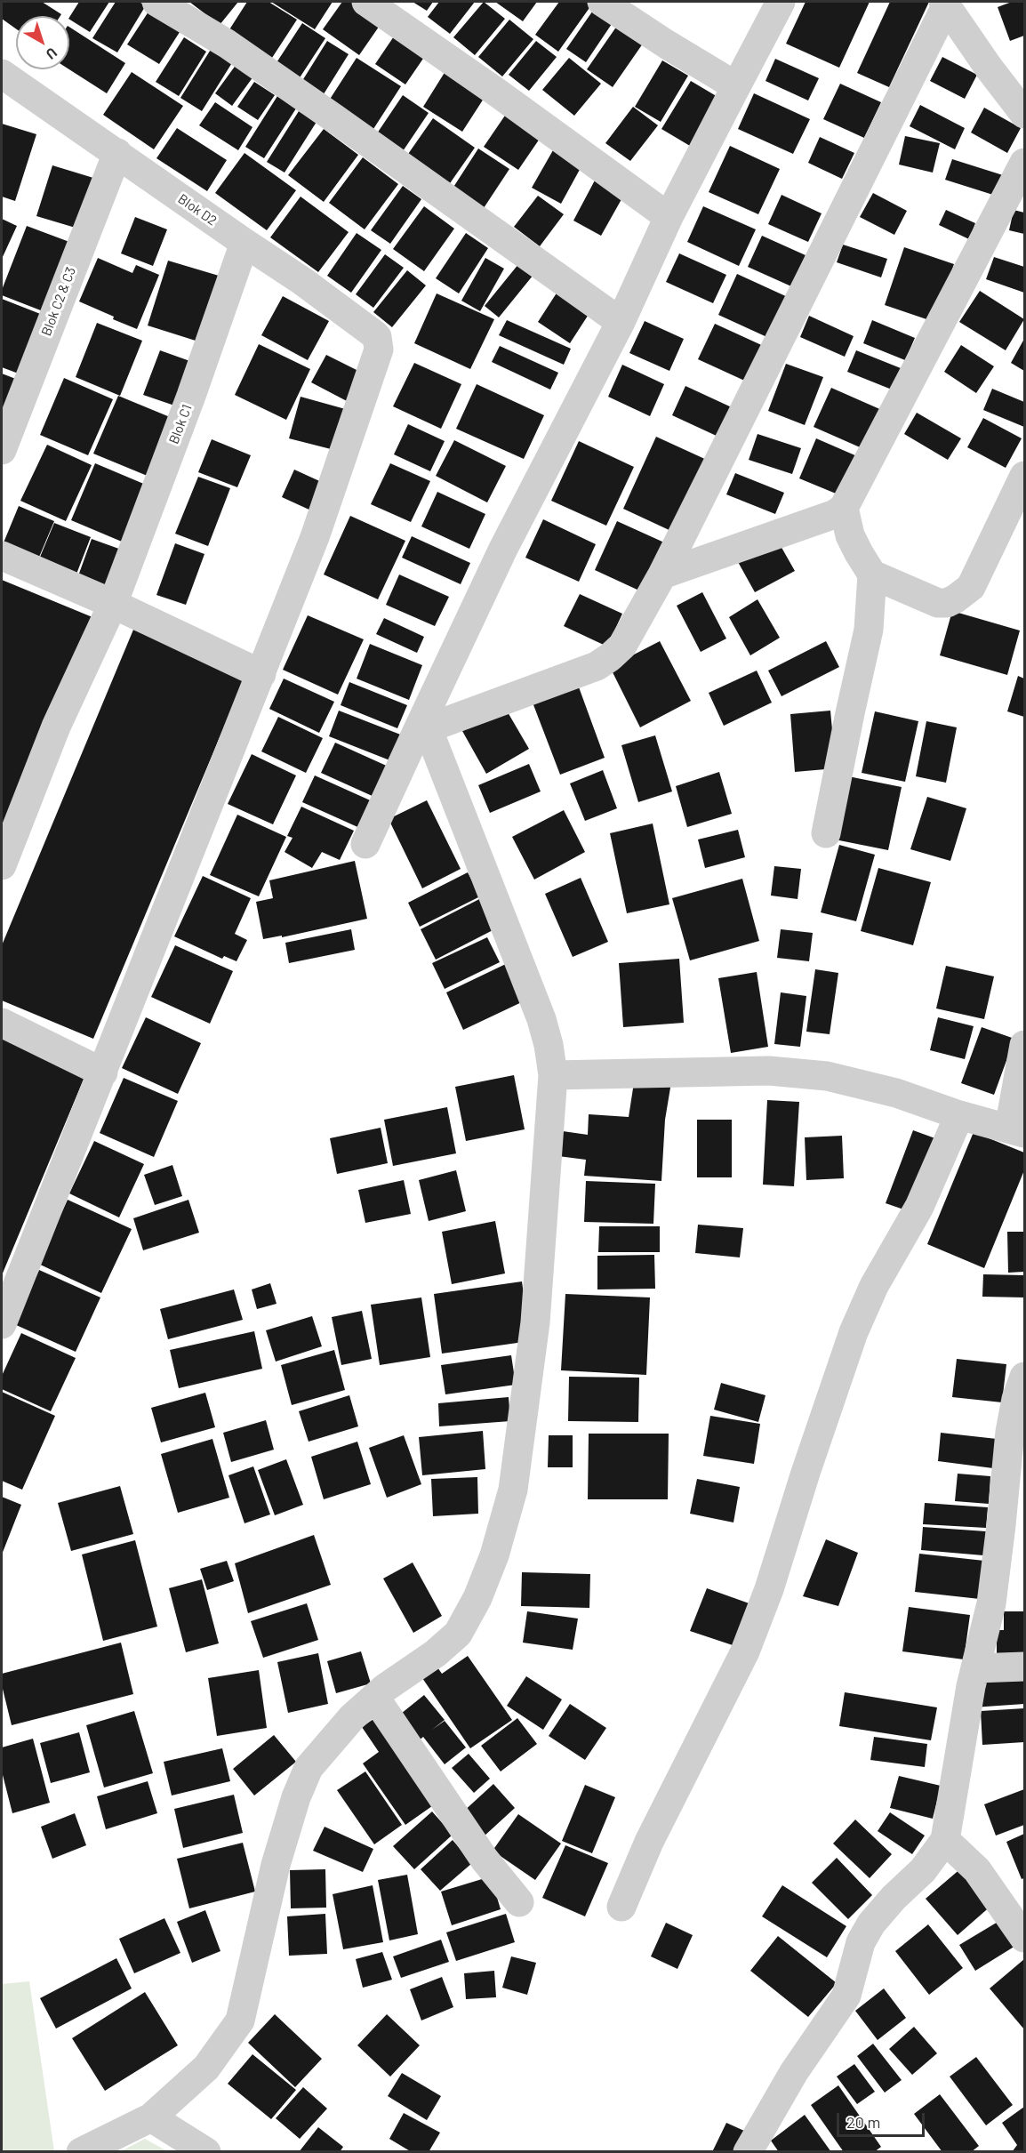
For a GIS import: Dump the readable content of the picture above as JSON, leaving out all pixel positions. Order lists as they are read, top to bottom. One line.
{"streets":{"street":["Blok D2","Blok C2 & C3","Blok C1"]},"crossings":[["Blok D2","Blok C2 & C3"],["Blok D2","Blok C1"]],"scale_bar":"20 m","north":"bottom right"}
